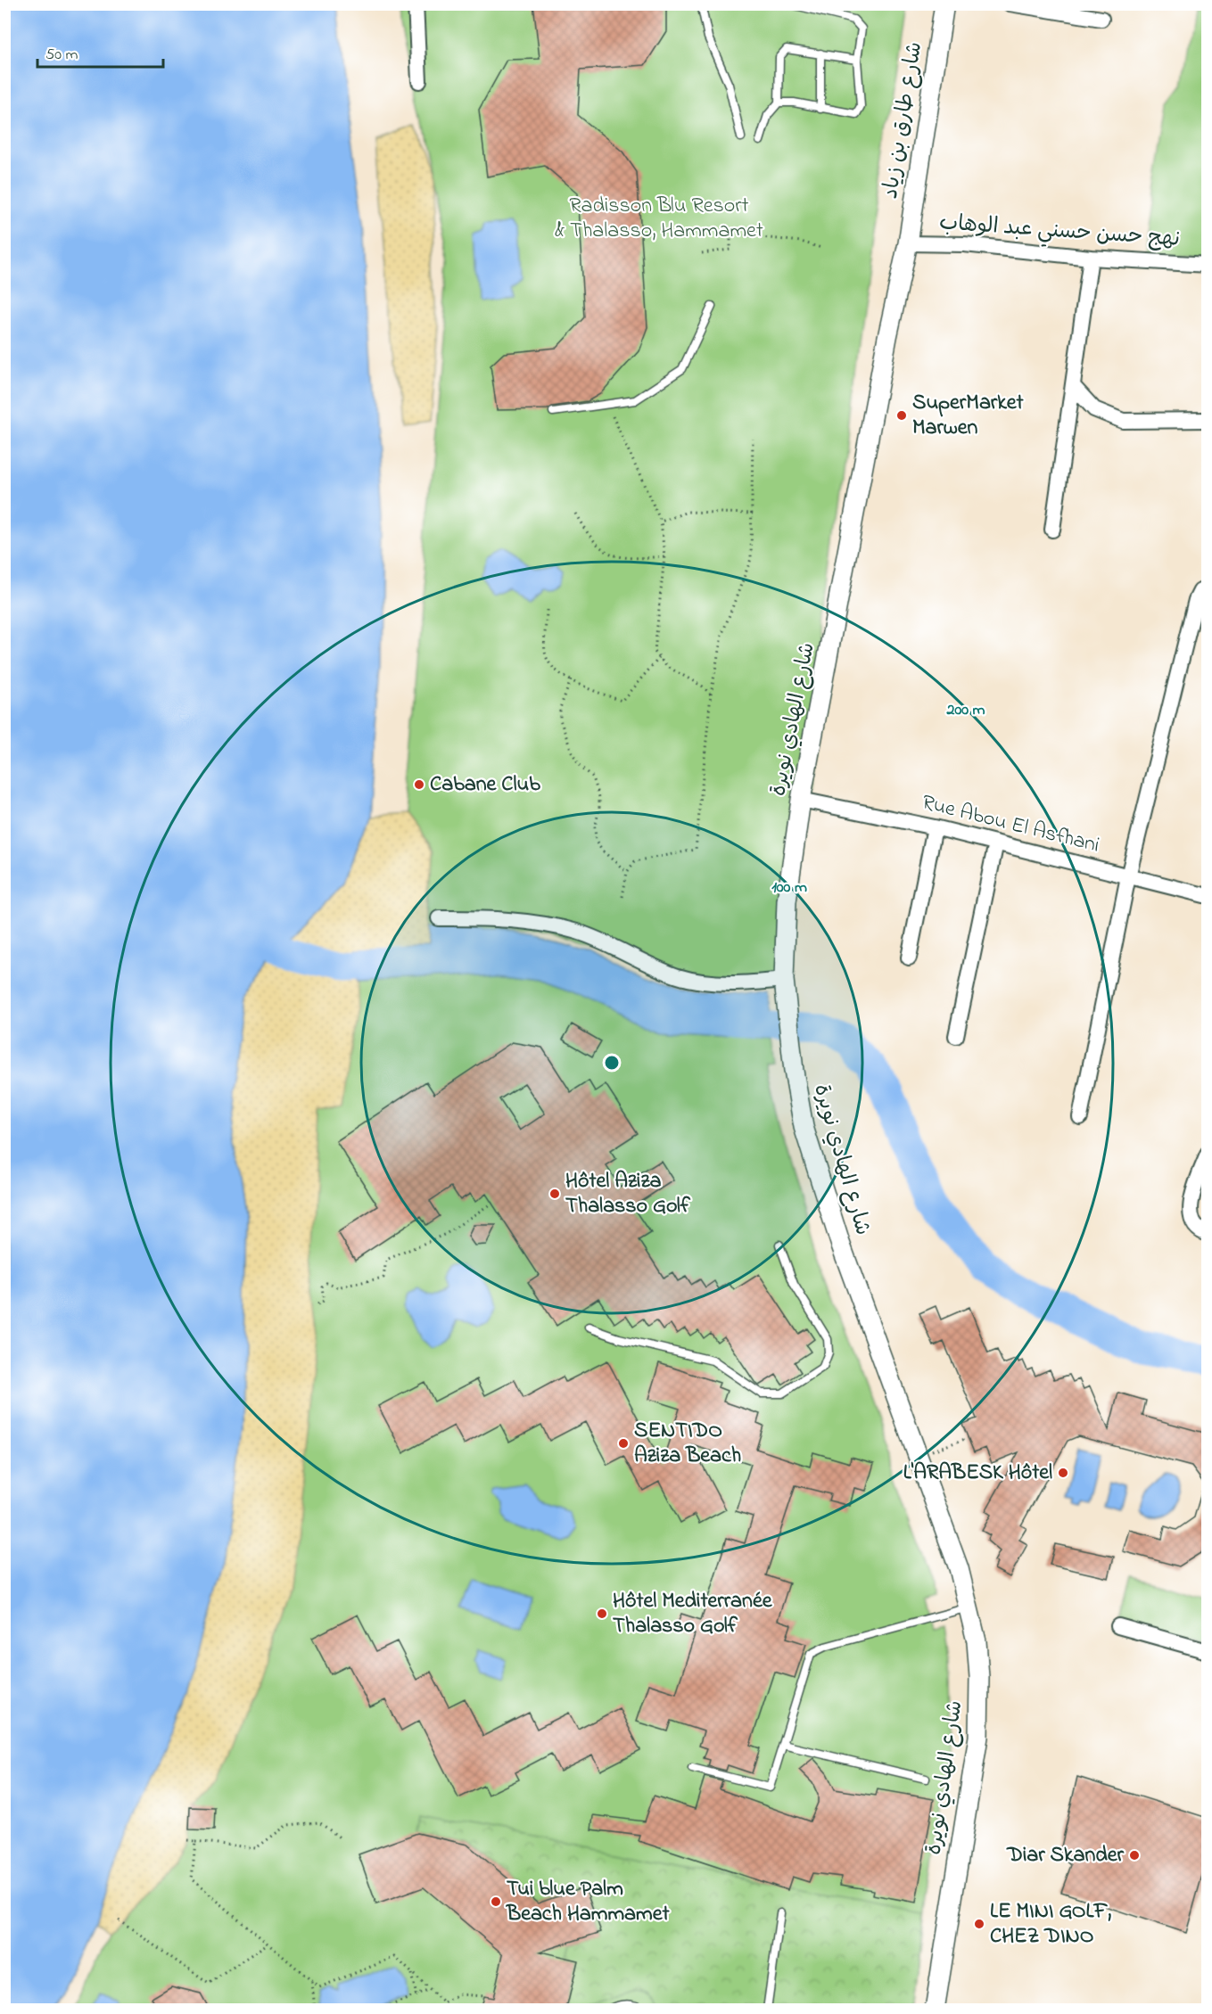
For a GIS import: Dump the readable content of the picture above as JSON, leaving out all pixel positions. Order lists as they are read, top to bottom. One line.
{"streets":{"street":["شارع طارق بن زياد","نهج حسن حسني عبد الوهاب","شارع الهادي نويرة","Rue Abou El Asfhani"]},"crossings":[["شارع طارق بن زياد","نهج حسن حسني عبد الوهاب"],["شارع طارق بن زياد","شارع الهادي نويرة"],["نهج حسن حسني عبد الوهاب","شارع الهادي نويرة"],["شارع الهادي نويرة","Rue Abou El Asfhani"]],"parks":["Radisson Blu Resort & Thalasso, Hammamet"],"places":["SuperMarket Marwen","Cabane Club","Hôtel Aziza Thalasso Golf","SENTIDO Aziza Beach","L'ARABESK Hôtel","Hôtel Mediterranée Thalasso Golf","Diar Skander","Tui blue Palm Beach Hammamet","LE MINI GOLF, CHEZ DINO"],"scale_bar":"50 m","rings":["200 m","100 m"]}
